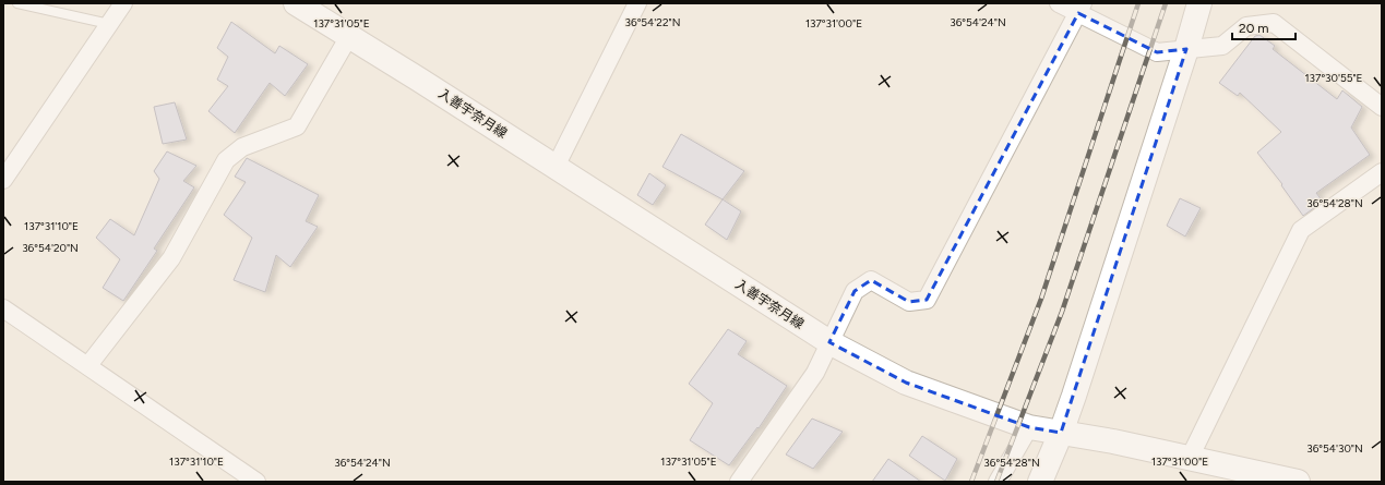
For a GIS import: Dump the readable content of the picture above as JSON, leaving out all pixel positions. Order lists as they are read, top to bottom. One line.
{"streets":{"main road":["入善宇奈月線"]},"scale_bar":"20 m","coordinates":["36°54'22\"N","36°54'24\"N","137°31'05\"E","137°31'00\"E","137°30'55\"E","36°54'28\"N","137°31'10\"E","36°54'20\"N","36°54'30\"N"]}
